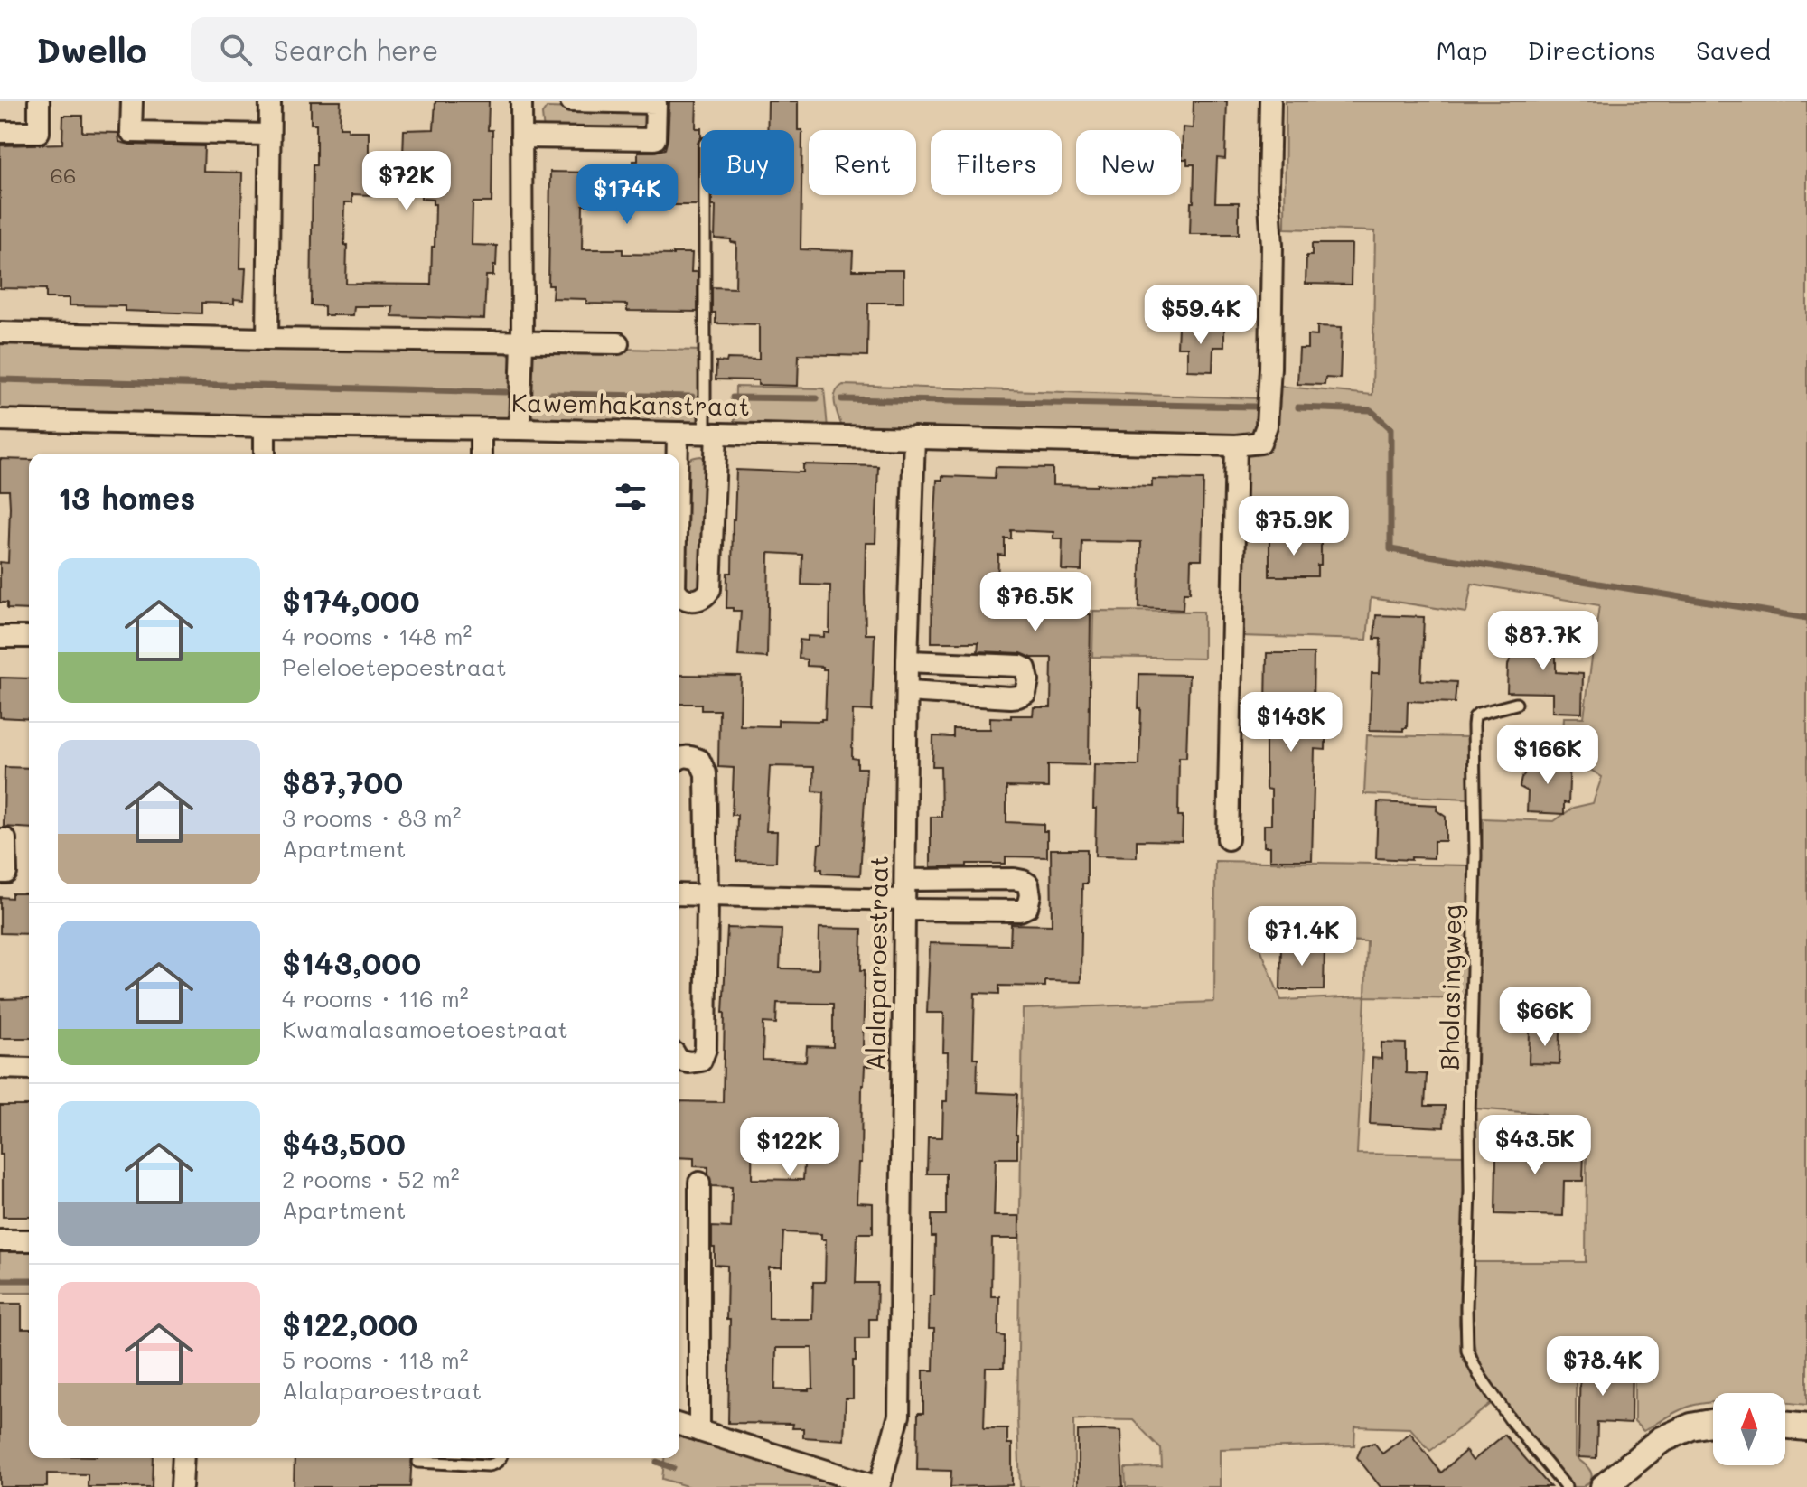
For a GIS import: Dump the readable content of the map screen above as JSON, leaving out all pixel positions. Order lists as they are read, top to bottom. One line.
{"streets":{"street":["Kawemhakanstraat","Alalaparoestraat"],"lane":["Bholasingweg"]},"crossings":[["Kawemhakanstraat","Alalaparoestraat"]],"house_numbers":["66"],"north":"top","page":{"header":"Dwello","search":"Search here","nav":["Map","Directions","Saved"],"chip":["Buy","Rent","Filters","New"],"price":["$72K","$174K","$59.4K","$75.9K","$76.5K","$87.7K","$143K","$166K","$71.4K","$66K","$43.5K","$122K","$78.4K"],"heading":"13 homes","list":[{"name":"$174,000","note":"4 rooms · 148 m² · Peleloetepoestraat"},{"name":"$87,700","note":"3 rooms · 83 m² · Apartment"},{"name":"$143,000","note":"4 rooms · 116 m² · Kwamalasamoetoestraat"},{"name":"$43,500","note":"2 rooms · 52 m² · Apartment"},{"name":"$122,000","note":"5 rooms · 118 m² · Alalaparoestraat"}]}}
